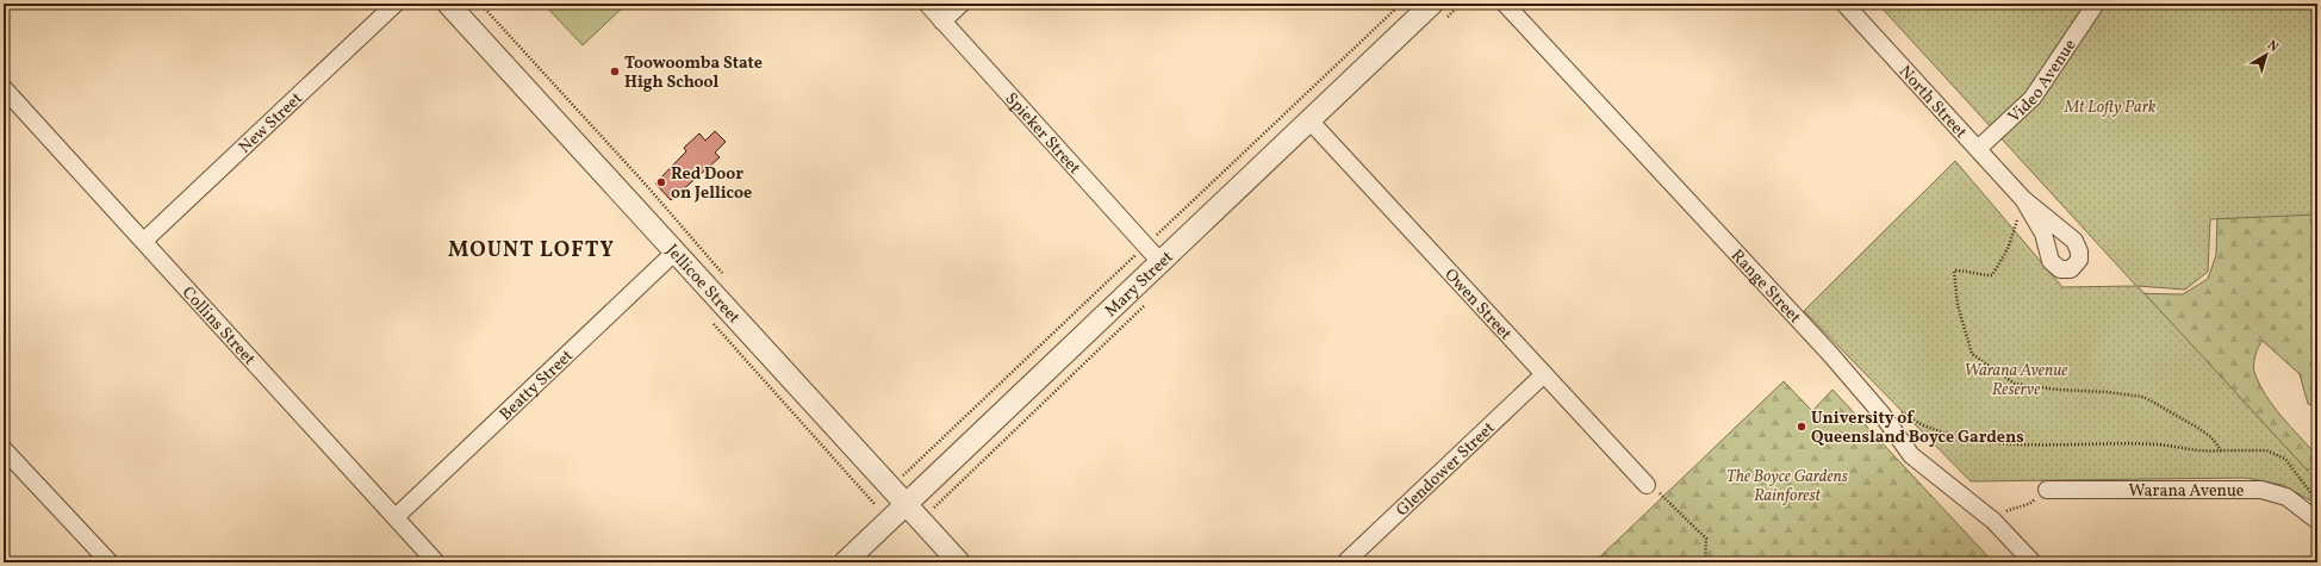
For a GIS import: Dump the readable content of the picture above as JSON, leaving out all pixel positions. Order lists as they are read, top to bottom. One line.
{"streets":{"street":["Video Avenue","North Street","New Street","Spieker Street","Jellicoe Street","Mary Street","Range Street","Owen Street","Collins Street","Beatty Street","Glendower Street","Warana Avenue"]},"crossings":[["Video Avenue","North Street"],["New Street","Collins Street"],["Spieker Street","Mary Street"],["Jellicoe Street","Mary Street"],["Jellicoe Street","Beatty Street"],["Mary Street","Owen Street"],["Owen Street","Glendower Street"],["Collins Street","Beatty Street"]],"districts":["MOUNT LOFTY"],"parks":["Mt Lofty Park","Warana Avenue Reserve","The Boyce Gardens Rainforest"],"places":["Toowoomba State High School","Red Door on Jellicoe","University of Queensland Boyce Gardens"],"north":"top right"}
